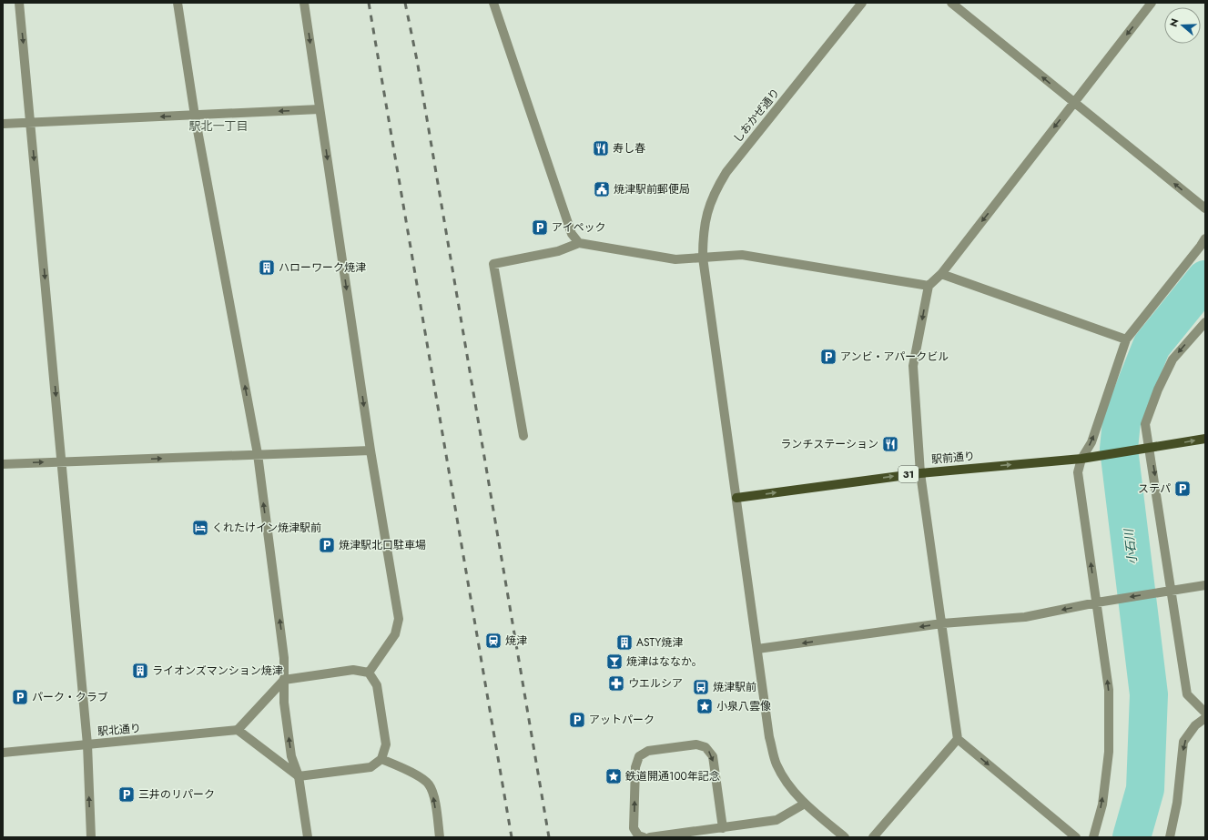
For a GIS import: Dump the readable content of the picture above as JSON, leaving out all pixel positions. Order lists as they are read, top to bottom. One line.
{"streets":{"main road":["駅前通り","31"],"street":["しおかぜ通り","駅北通り"]},"crossings":[["しおかぜ通り","駅前通り"],["駅前通り","31"]],"one_way":["駅前通り"],"districts":["駅北一丁目"],"water":["小石川"],"places":{"restaurant":["寿し春","ランチステーション"],"public building":["焼津駅前郵便局"],"parking":["アイペック","アンビ・アパークビル","ステパ","焼津駅北口駐車場","パーク・クラブ","アットパーク","三井のリパーク"],"building":["ハローワーク焼津","ASTY焼津","ライオンズマンション焼津"],"hotel":["くれたけイン焼津駅前"],"station":["焼津"],"bar":["焼津はななか。"],"pharmacy":["ウエルシア"],"bus stop":["焼津駅前"],"place":["小泉八雲像","鉄道開通100年記念"]},"north":"left"}
